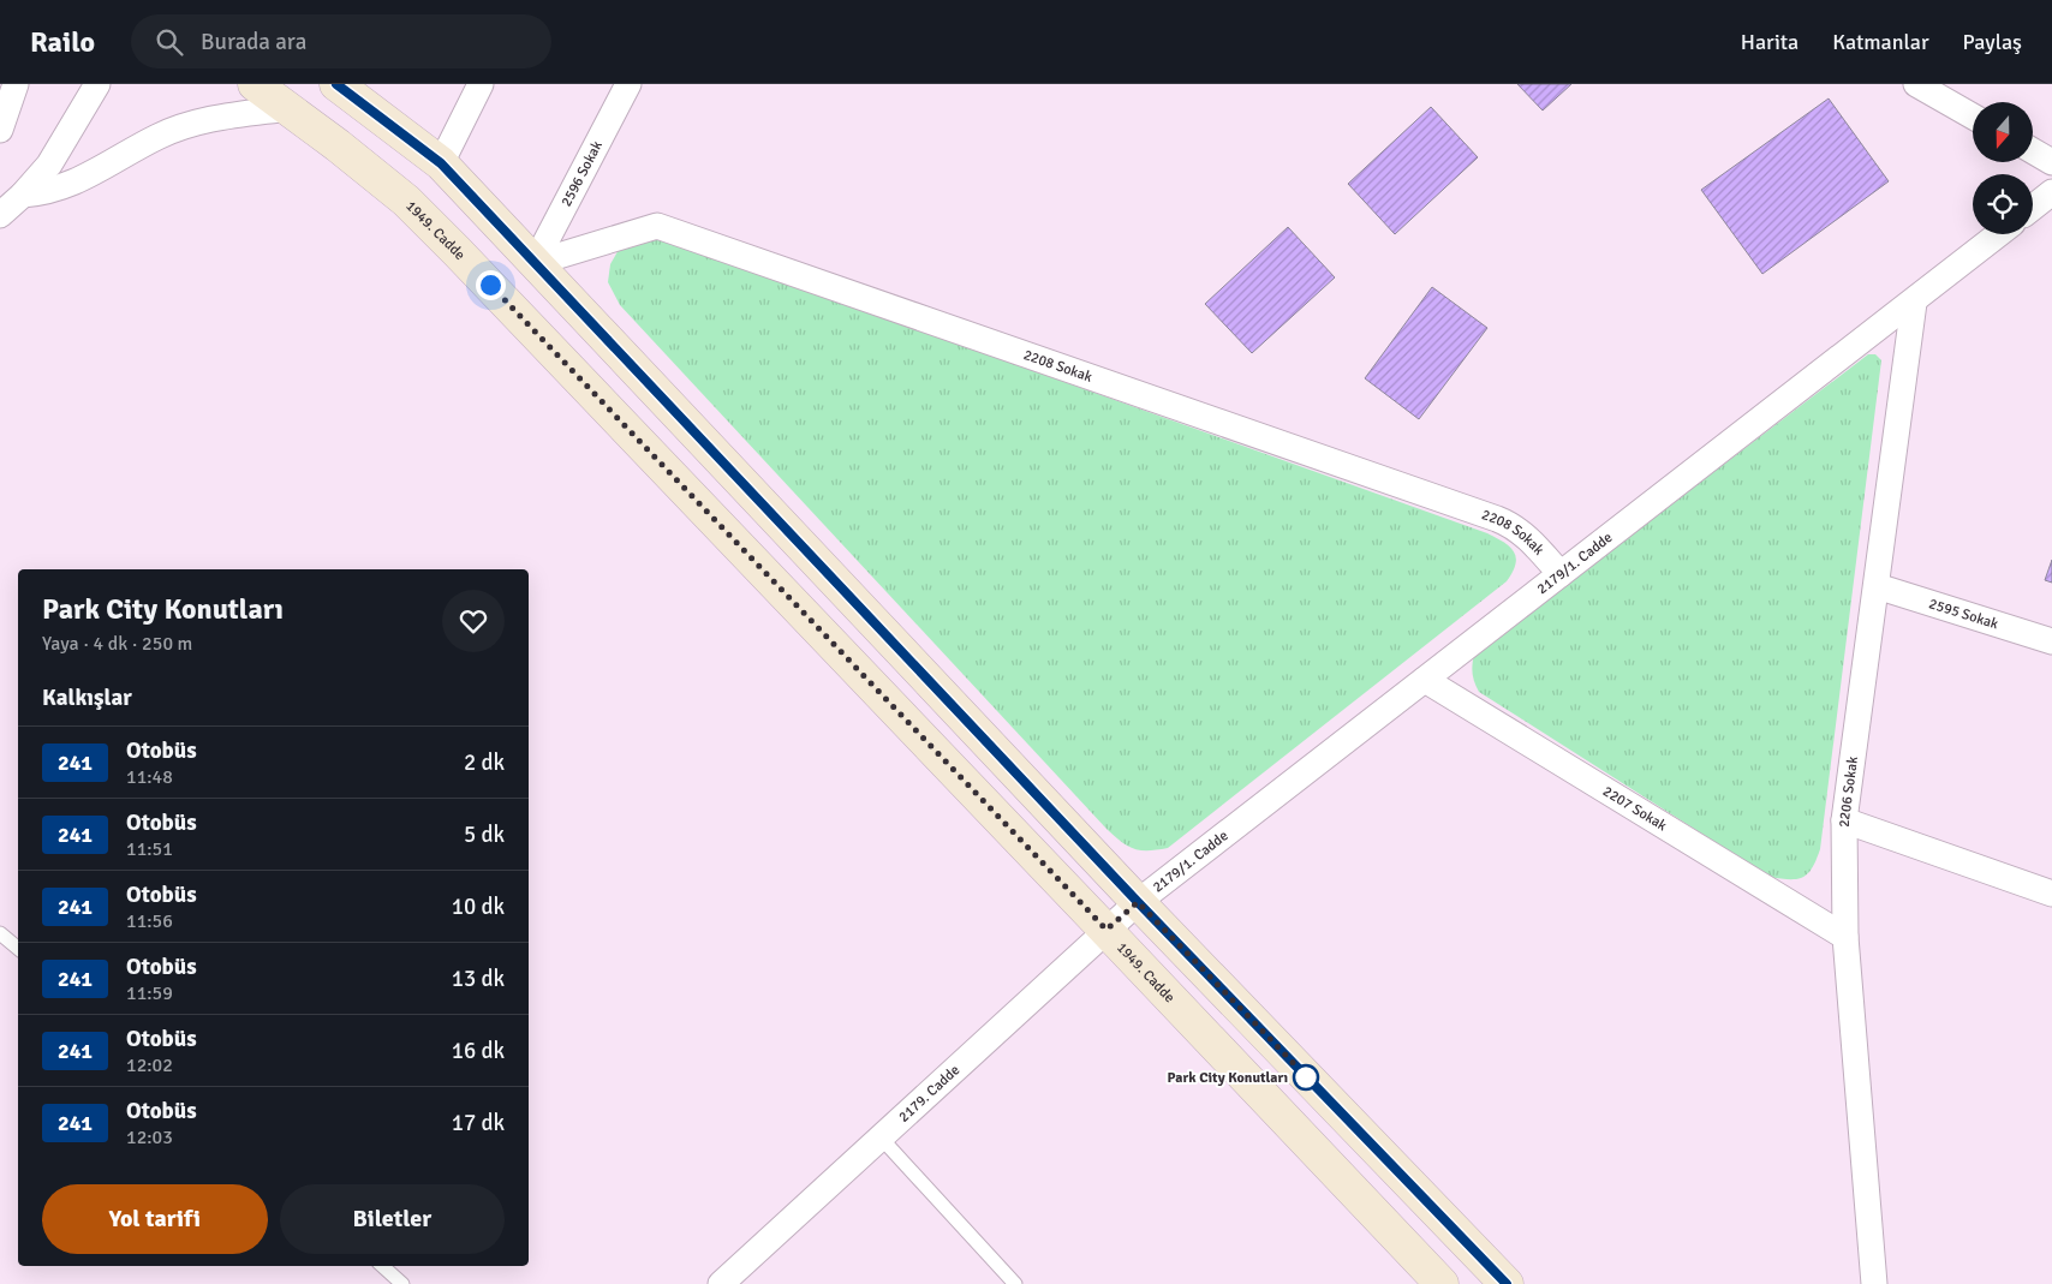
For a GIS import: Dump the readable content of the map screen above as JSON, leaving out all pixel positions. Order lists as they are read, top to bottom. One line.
{"streets":{"street":["2596 Sokak","1949. Cadde","2208 Sokak","2179/1. Cadde","2595 Sokak","2206 Sokak","2207 Sokak","2179. Cadde"]},"crossings":[["2596 Sokak","2208 Sokak"],["1949. Cadde","2179. Cadde"],["2208 Sokak","2179/1. Cadde"],["2179/1. Cadde","2206 Sokak"],["2179/1. Cadde","2207 Sokak"],["2179/1. Cadde","2179. Cadde"],["2595 Sokak","2206 Sokak"],["2206 Sokak","2207 Sokak"]],"places":["Park City Konutları"],"lines":["bus line 241"],"north":"bottom","page":{"header":"Railo","search":"Burada ara","nav":["Harita","Katmanlar","Paylaş"],"heading":[["Park City Konutları","Yaya · 4 dk · 250 m"],"Kalkışlar"],"list":[{"mark":"241","name":"Otobüs","note":"11:48","value":"2 dk"},{"mark":"241","name":"Otobüs","note":"11:51","value":"5 dk"},{"mark":"241","name":"Otobüs","note":"11:56","value":"10 dk"},{"mark":"241","name":"Otobüs","note":"11:59","value":"13 dk"},{"mark":"241","name":"Otobüs","note":"12:02","value":"16 dk"},{"mark":"241","name":"Otobüs","note":"12:03","value":"17 dk"}],"buttons":["Yol tarifi","Biletler"]}}
